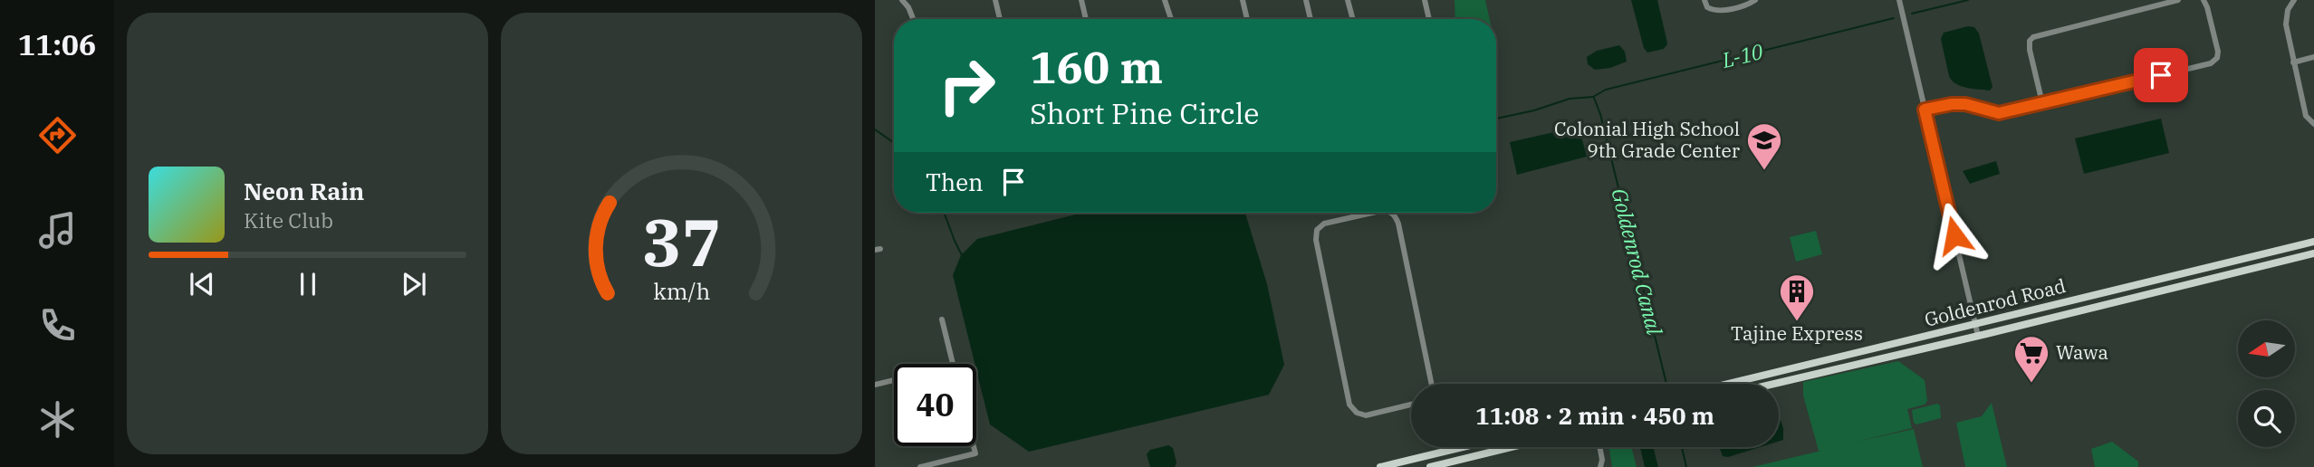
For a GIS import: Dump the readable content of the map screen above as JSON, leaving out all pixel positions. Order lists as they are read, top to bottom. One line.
{"streets":{"main road":["Goldenrod Road"]},"water":["L-10","Goldenrod Canal"],"places":{"school or university":["Colonial High School 9th Grade Center"],"building":["Tajine Express"],"supermarket":["Wawa"]},"north":"left","page":{"tabs":"11:06","turn":["160 m","Short Pine Circle"],"then":"Then","song":["Neon Rain","Kite Club"],"limit":"40","trip":"11:08 · 2 min · 450 m","gauge":["37","km/h"]}}
